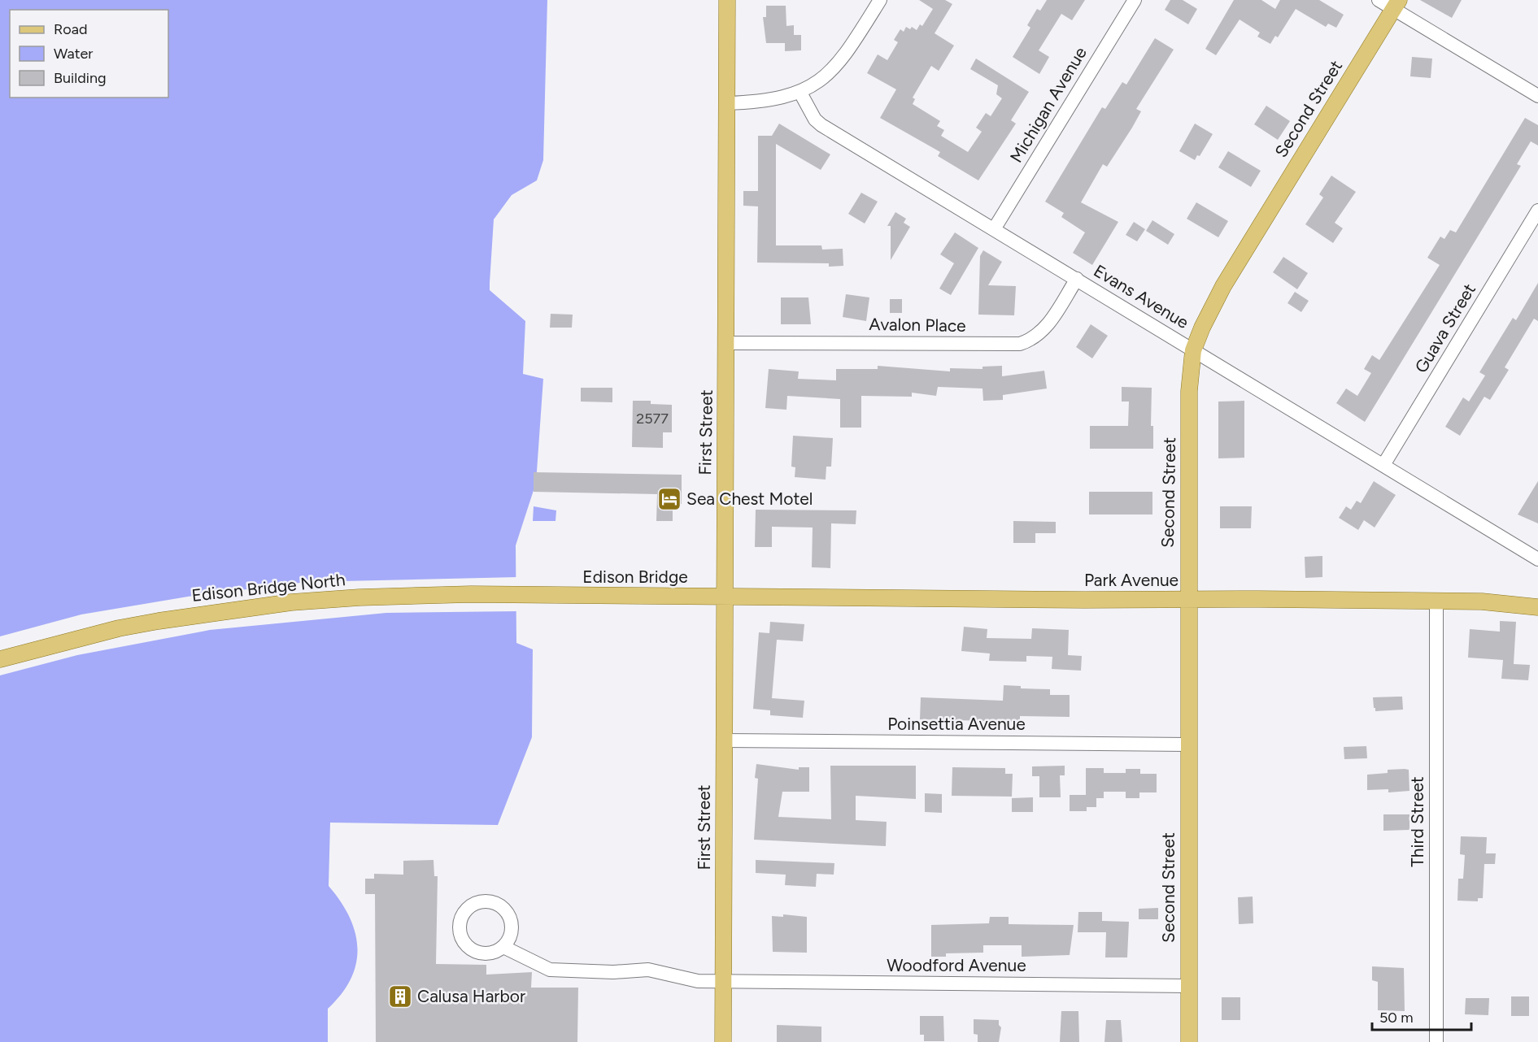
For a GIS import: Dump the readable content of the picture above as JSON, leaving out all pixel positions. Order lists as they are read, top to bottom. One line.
{"streets":{"main road":["Second Street","First Street","Edison Bridge","Park Avenue","Edison Bridge North"],"street":["Michigan Avenue","Evans Avenue","Avalon Place","Guava Street","Poinsettia Avenue","Third Street","Woodford Avenue"]},"crossings":[["Michigan Avenue","Evans Avenue"],["Second Street","Evans Avenue"],["Second Street","Park Avenue"],["Second Street","Poinsettia Avenue"],["Second Street","Woodford Avenue"],["Evans Avenue","Avalon Place"],["Evans Avenue","Guava Street"],["Avalon Place","First Street"],["First Street","Edison Bridge"],["First Street","Park Avenue"],["First Street","Poinsettia Avenue"],["First Street","Woodford Avenue"],["Edison Bridge","Park Avenue"],["Edison Bridge","Edison Bridge North"],["Park Avenue","Third Street"]],"places":{"hotel":["Sea Chest Motel"],"building":["Calusa Harbor"]},"house_numbers":["2577"],"legend":["Road","Water","Building"],"scale_bar":"50 m"}
